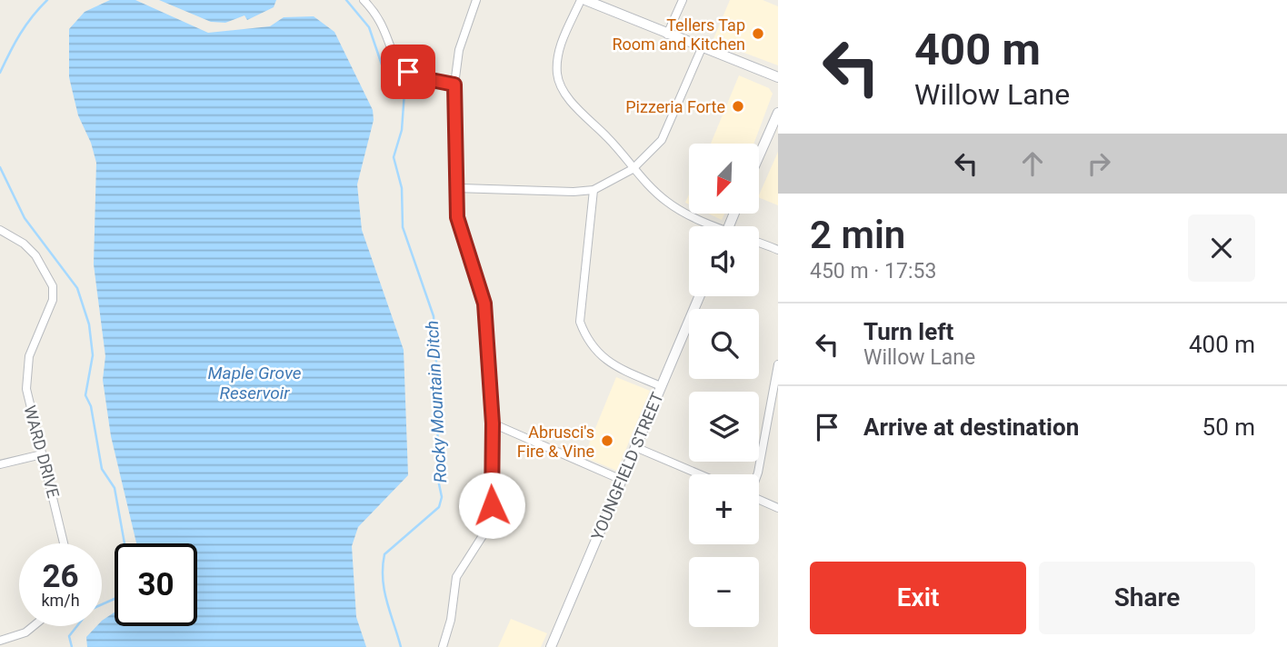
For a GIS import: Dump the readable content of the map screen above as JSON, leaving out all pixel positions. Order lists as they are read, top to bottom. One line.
{"streets":{"street":["WARD DRIVE","YOUNGFIELD STREET"]},"water":["Maple Grove Reservoir","Rocky Mountain Ditch"],"places":["Tellers Tap Room and Kitchen","Pizzeria Forte","Abrusci's Fire & Vine"],"north":"bottom left","page":{"turn":["400 m","Willow Lane"],"map_buttons":["+","−"],"heading":["2 min","450 m · 17:53"],"list":[{"name":"Turn left","note":"Willow Lane","value":"400 m"},{"name":"Arrive at destination","value":"50 m"}],"speed":"26 km/h","limit":"30","buttons":["Exit","Share"]}}
